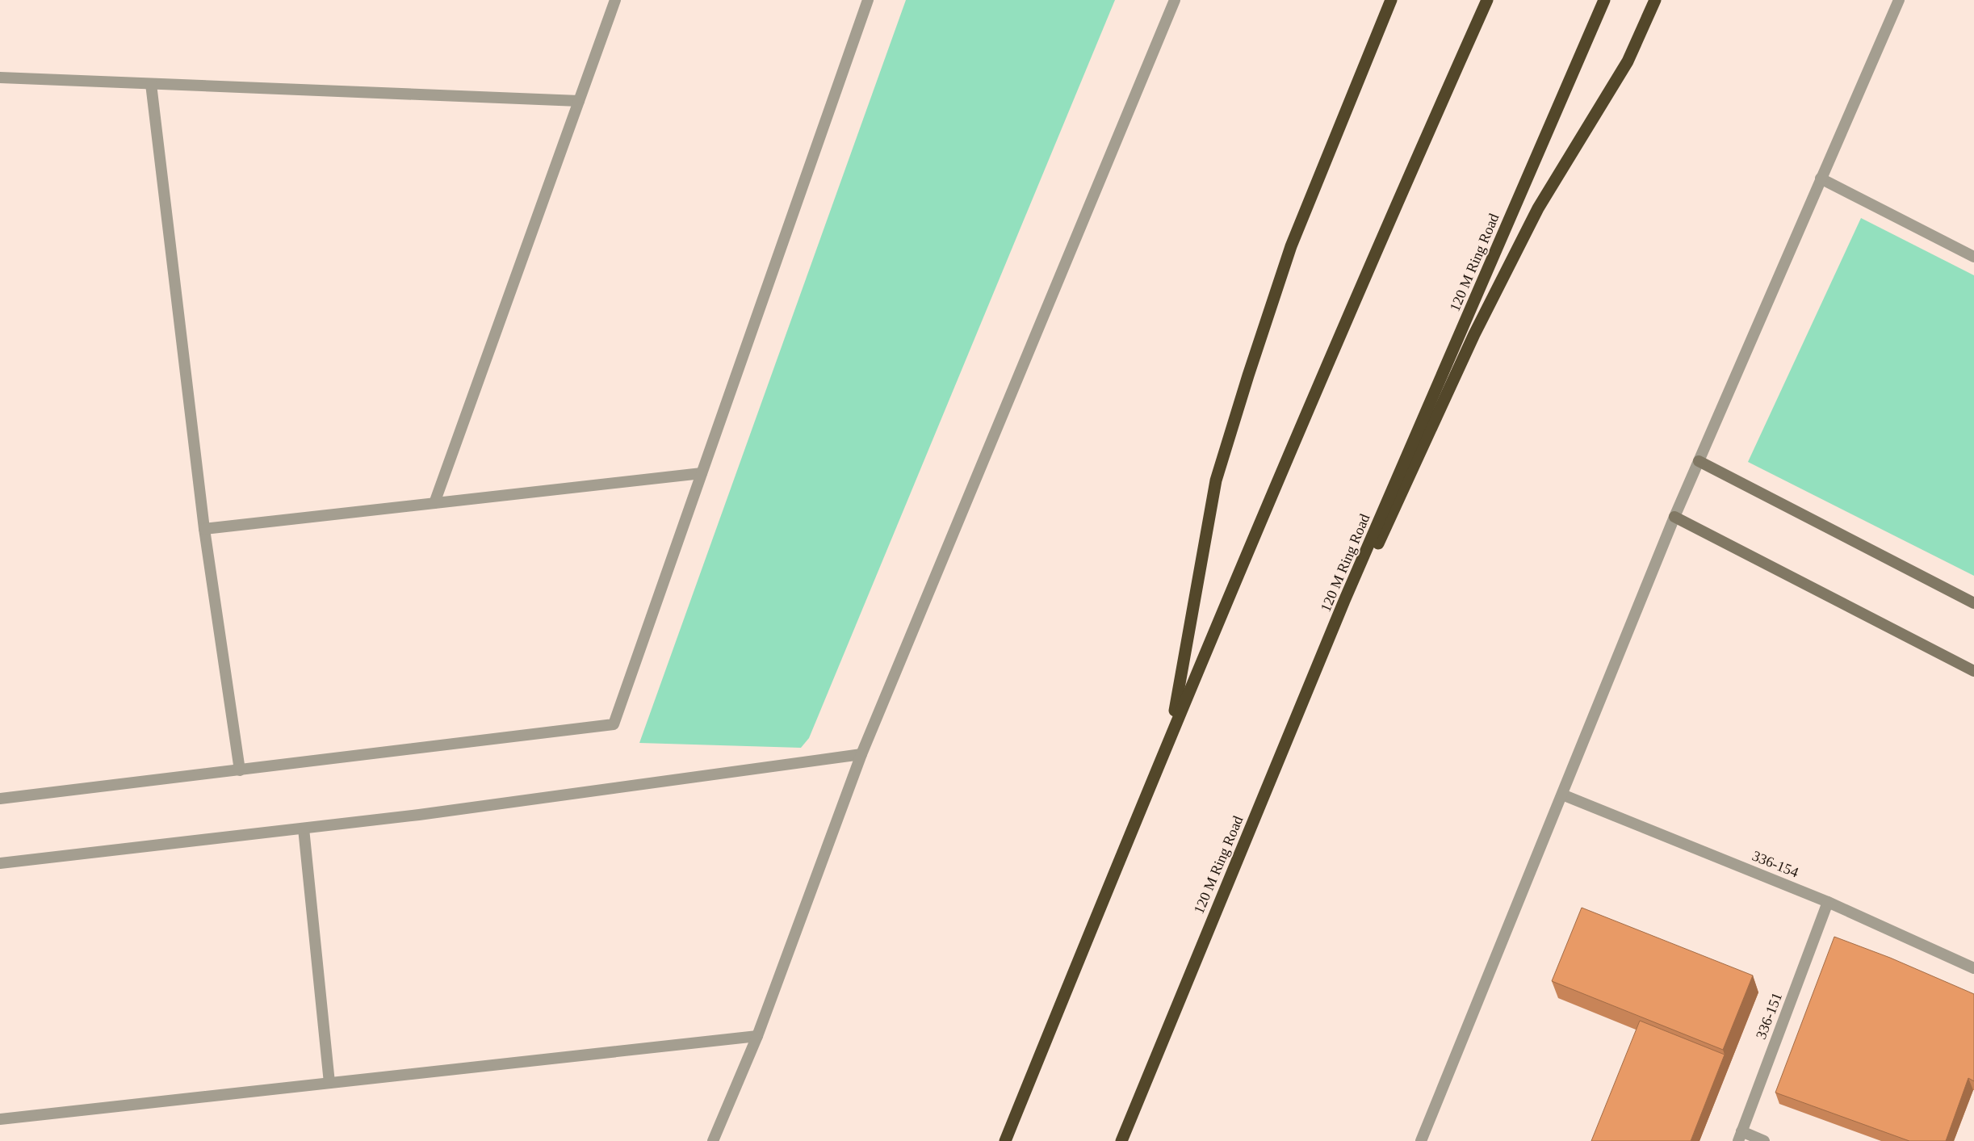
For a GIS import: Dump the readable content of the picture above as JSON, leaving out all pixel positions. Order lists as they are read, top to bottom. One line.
{"streets":{"highway":["120 M Ring Road"],"street":["336-154","336-151"]},"crossings":[["336-154","336-151"]]}
